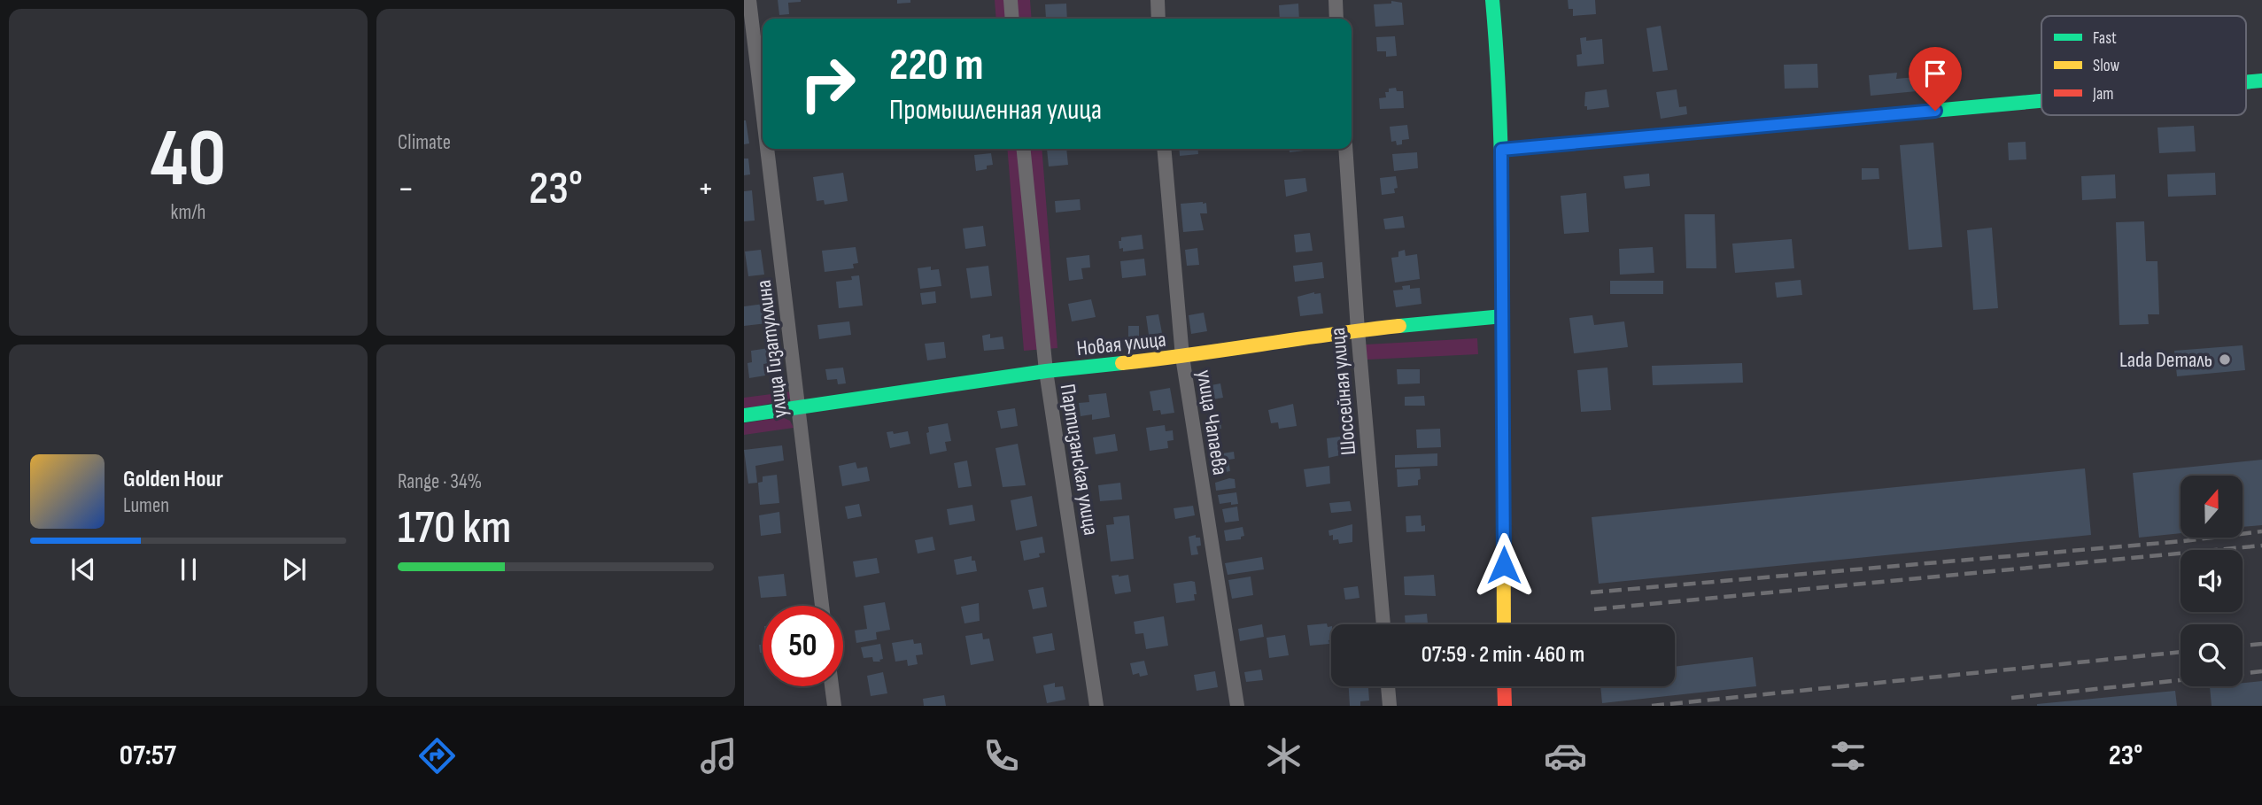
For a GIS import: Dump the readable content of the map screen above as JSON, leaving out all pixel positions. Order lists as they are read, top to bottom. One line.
{"streets":{"street":["Новая улица","улица Гизатуллина","Шоссейная улица","улица Чапаева","Партизанская улица"]},"crossings":[["Новая улица","улица Гизатуллина"],["Новая улица","Шоссейная улица"],["Новая улица","улица Чапаева"],["Новая улица","Партизанская улица"]],"places":["Lada Dеталь"],"legend":["Fast","Slow","Jam"],"north":"top","page":{"tile":[["40","km/h"],"Climate",["Range · 34%","170 km"]],"turn":["220 m","Промышленная улица"],"heat":["−","23°","+"],"song":["Golden Hour","Lumen"],"limit":"50","trip":"07:59 · 2 min · 460 m","tabs":["07:57","23°"]}}
